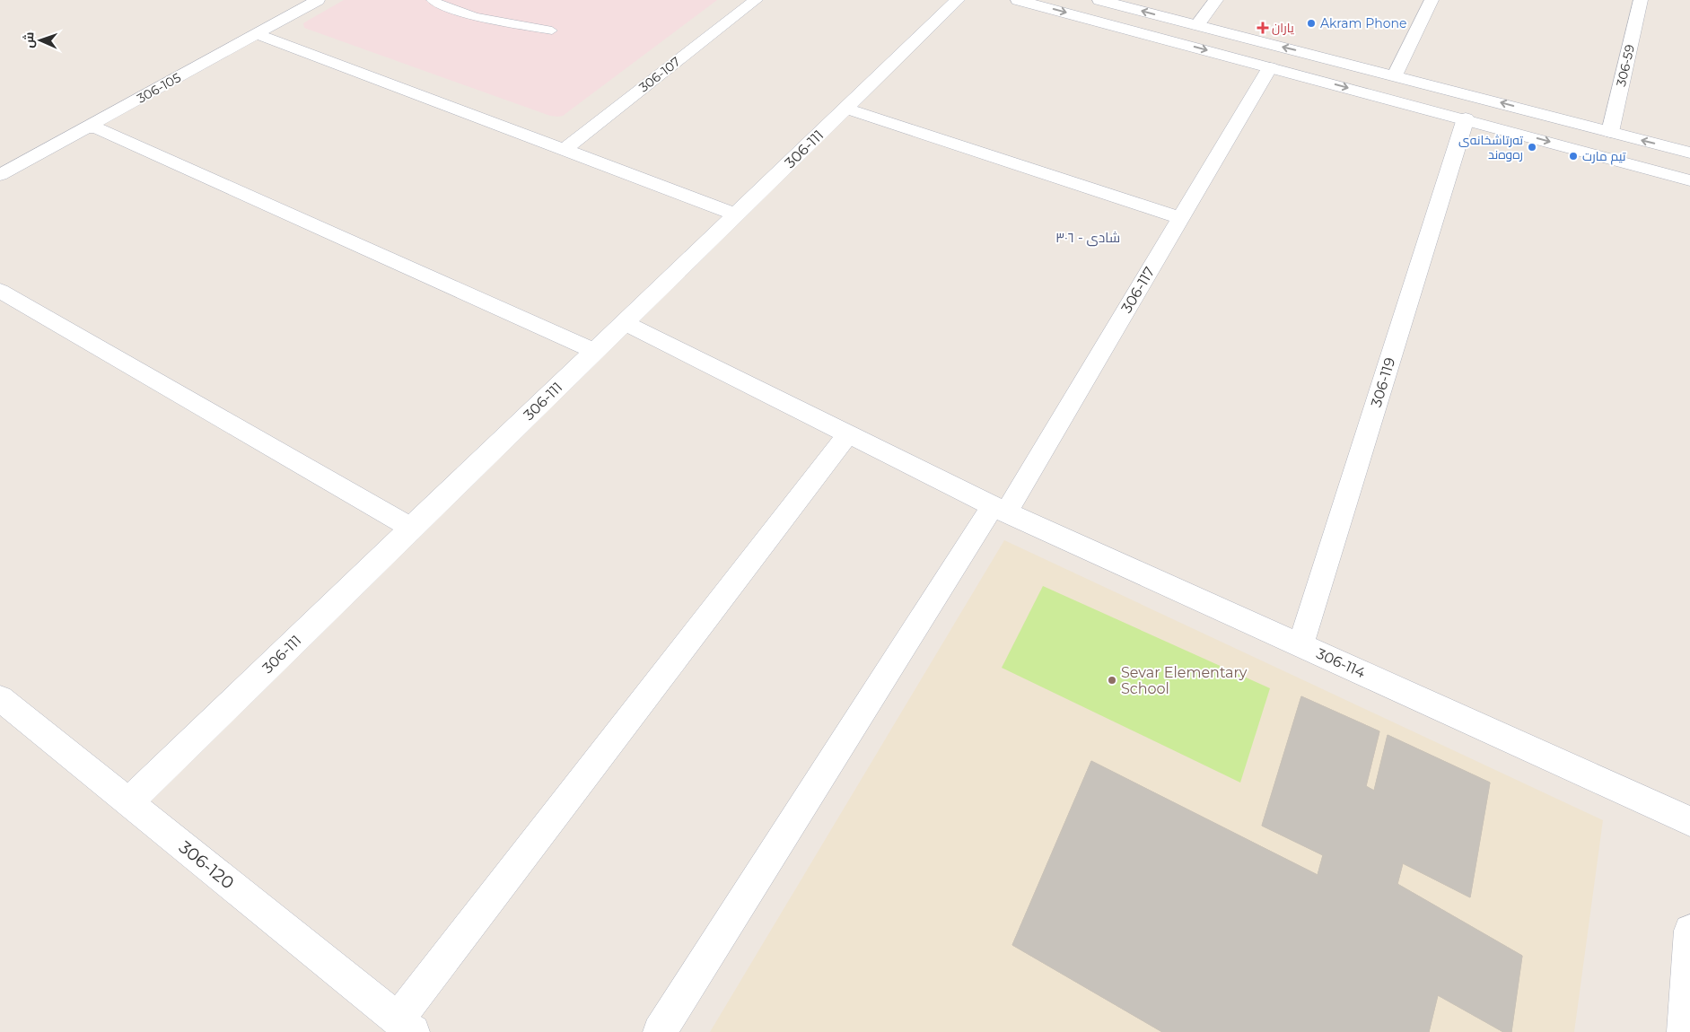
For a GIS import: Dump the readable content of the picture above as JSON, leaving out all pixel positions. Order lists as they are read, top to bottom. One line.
{"streets":{"street":["306-59","306-107","306-105","306-111","306-117","306-119","306-114","306-120"]},"crossings":[["306-111","306-114"],["306-111","306-120"],["306-117","306-114"],["306-119","306-114"]],"districts":["شادی - ٣٠٦"],"places":{"other":["Akram Phone","ته‌رتاشخانه‌ی ره‌وه‌ند","تيم مارت","Sevar Elementary School"],"health":["یاران"]},"north":"left"}
